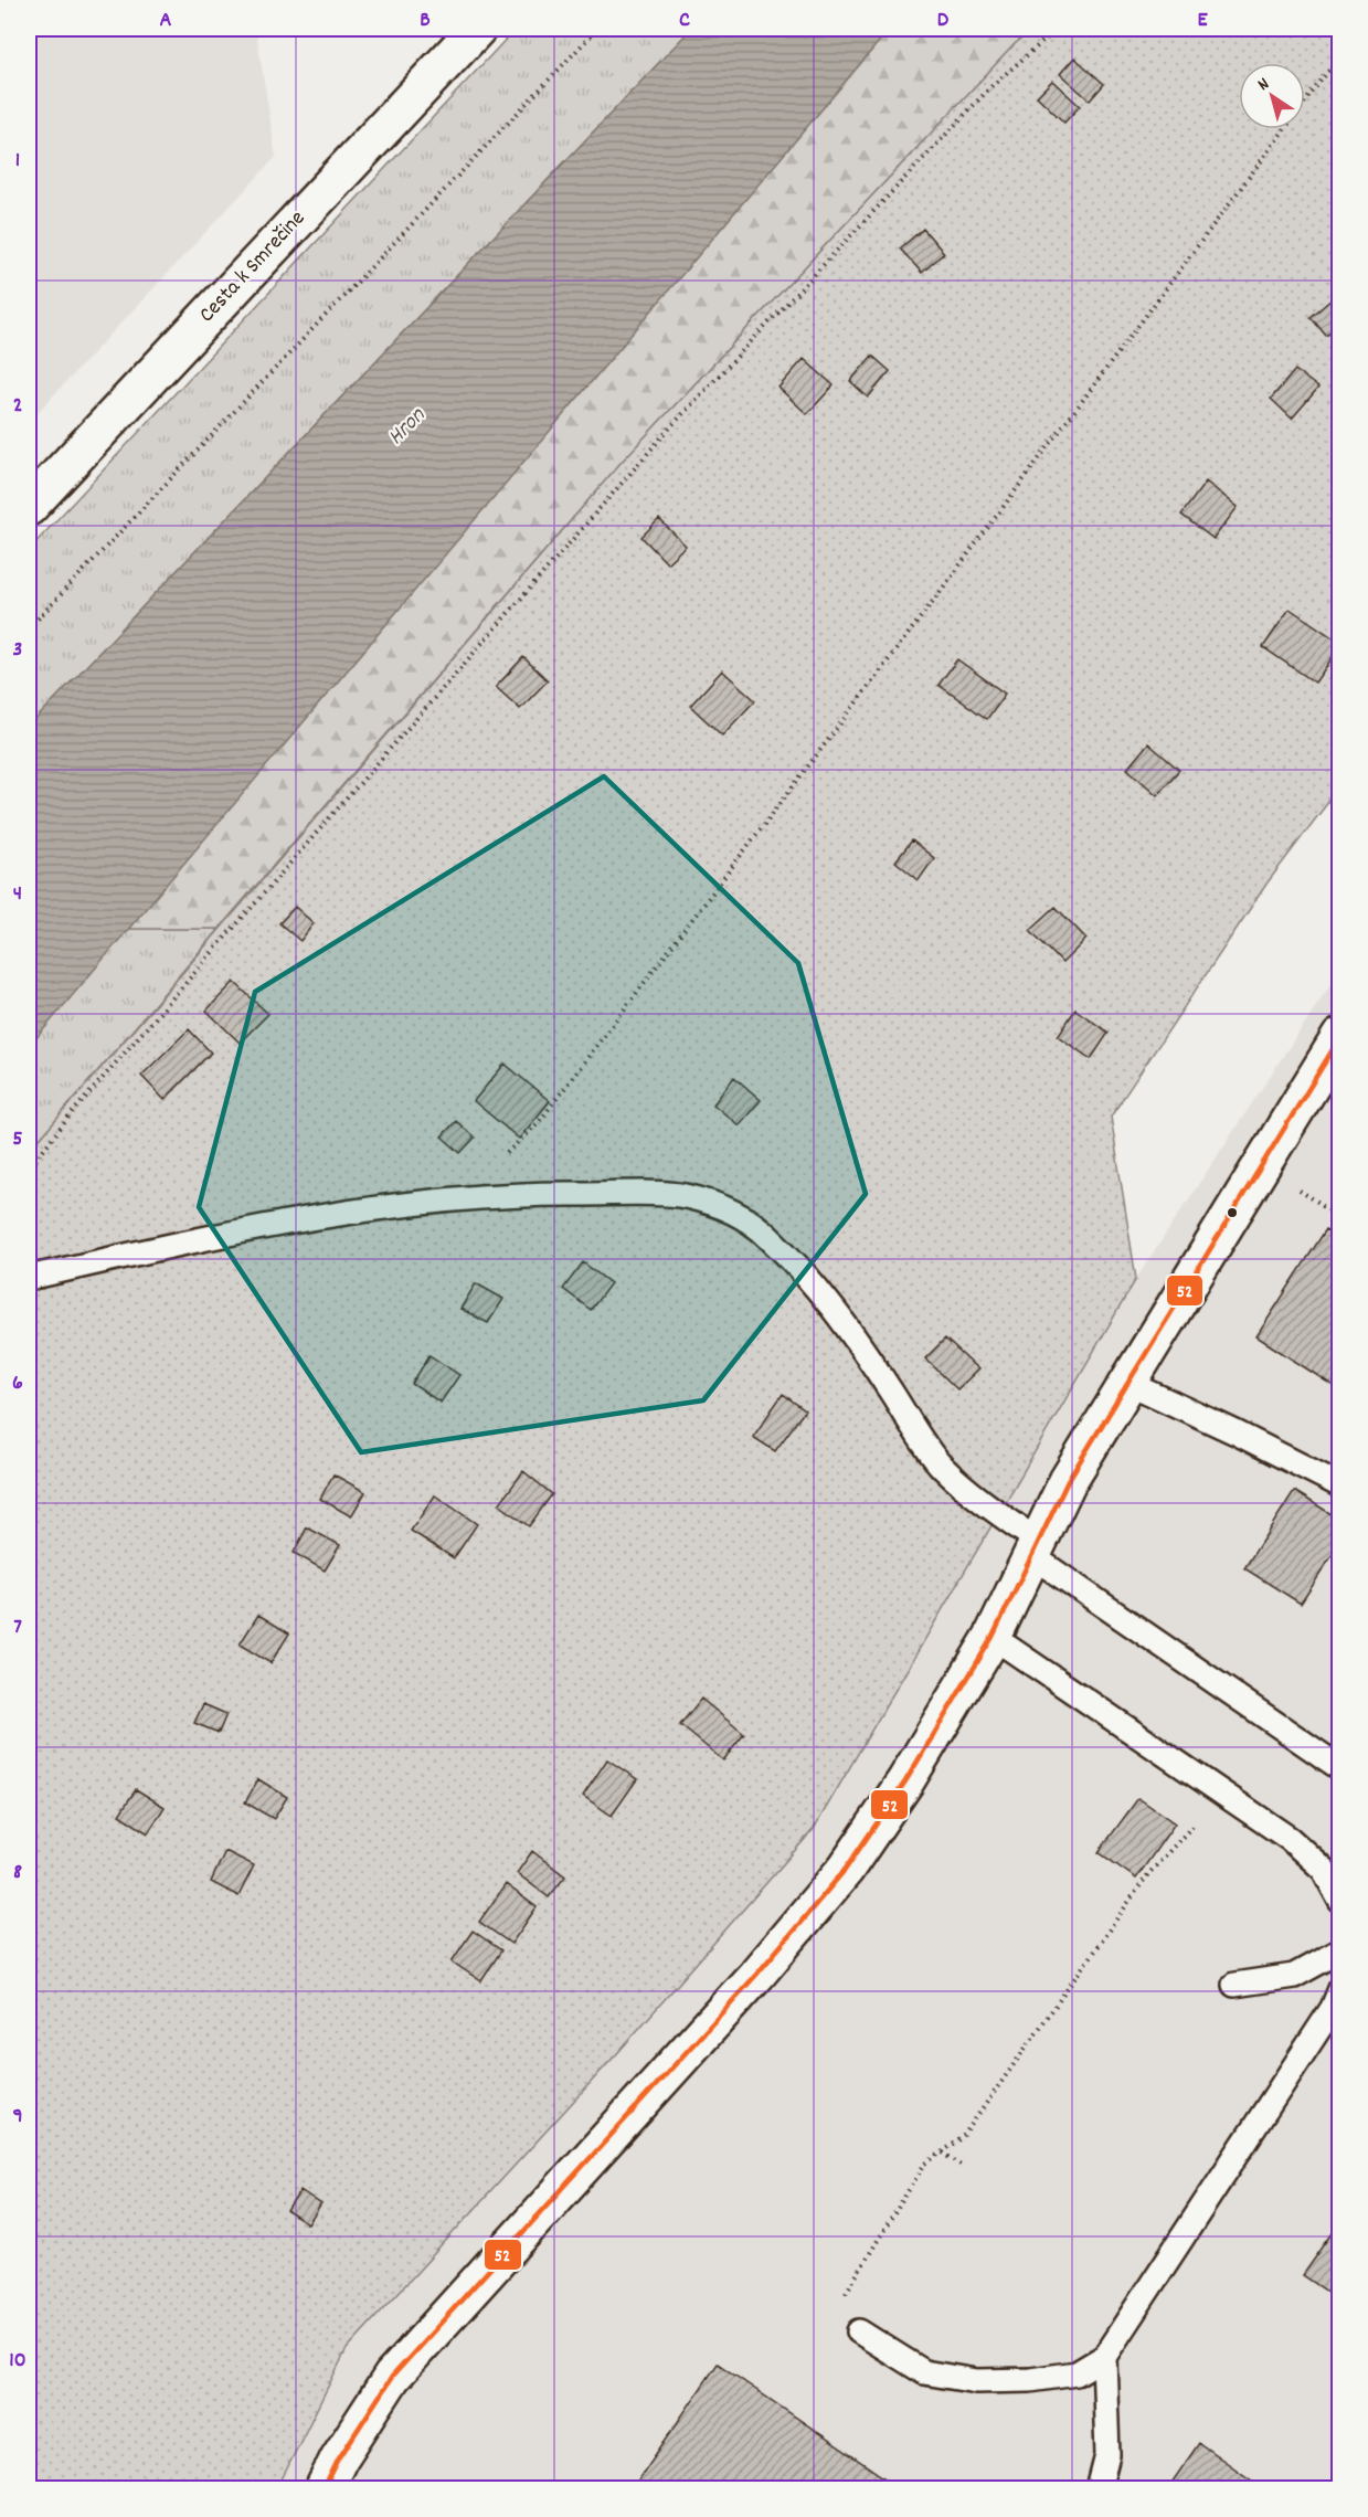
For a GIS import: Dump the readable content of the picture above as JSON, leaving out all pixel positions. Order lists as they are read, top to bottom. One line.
{"streets":{"street":["Cesta k Smrečine"]},"water":["Hron"],"lines":["transit line 52"],"north":"top left","grid":{"columns":["A","B","C","D","E"],"rows":["1","2","3","4","5","6","7","8","9","10"]}}
